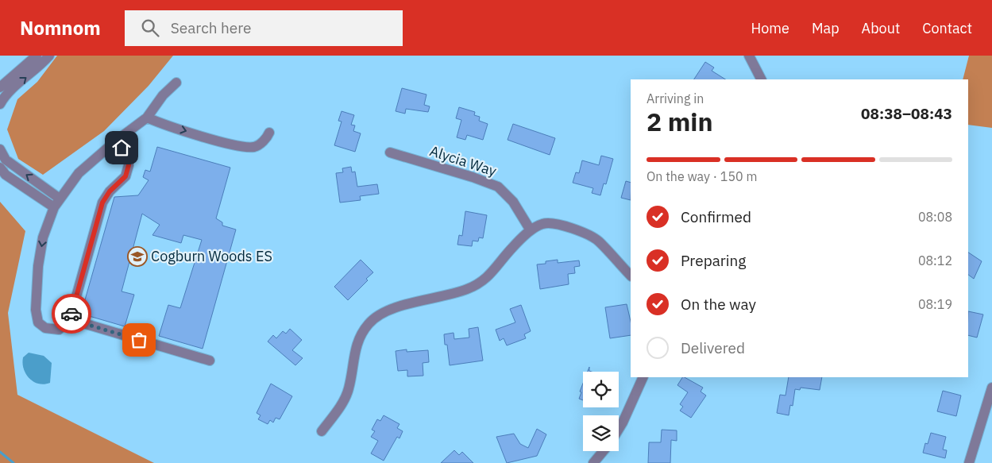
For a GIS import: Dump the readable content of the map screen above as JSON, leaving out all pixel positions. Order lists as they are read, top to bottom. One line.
{"streets":{"street":["Alycia Way"]},"places":{"school or university":["Cogburn Woods ES"]},"page":{"header":"Nomnom","search":"Search here","nav":["Home","Map","About","Contact"],"heading":["2 min","Arriving in","08:38–08:43"],"bar":"On the way · 150 m","list":[["Confirmed","08:08"],["Preparing","08:12"],["On the way","08:19"],"Delivered"]}}
